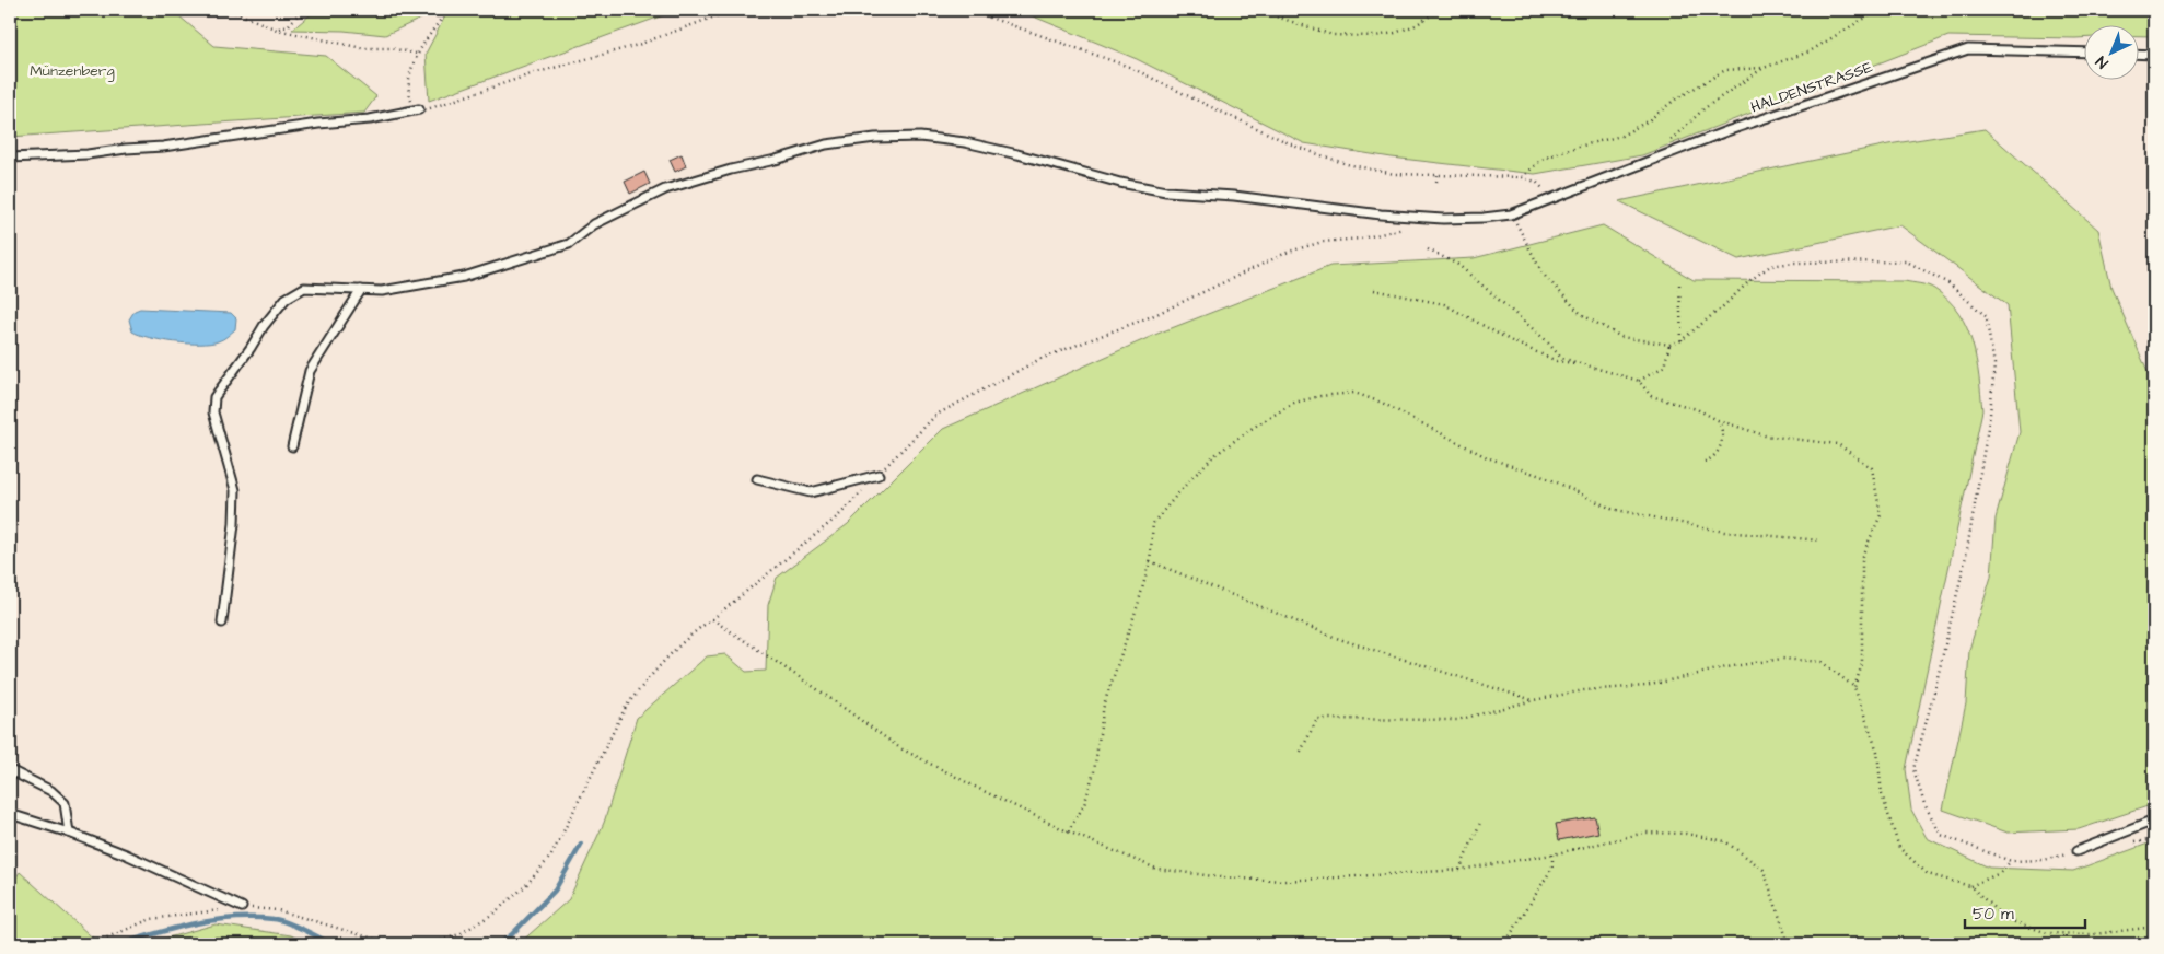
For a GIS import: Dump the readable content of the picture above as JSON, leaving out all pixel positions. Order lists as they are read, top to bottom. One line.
{"streets":{"lane":["HALDENSTRASSE"]},"parks":["Münzenberg"],"scale_bar":"50 m","north":"bottom left"}
